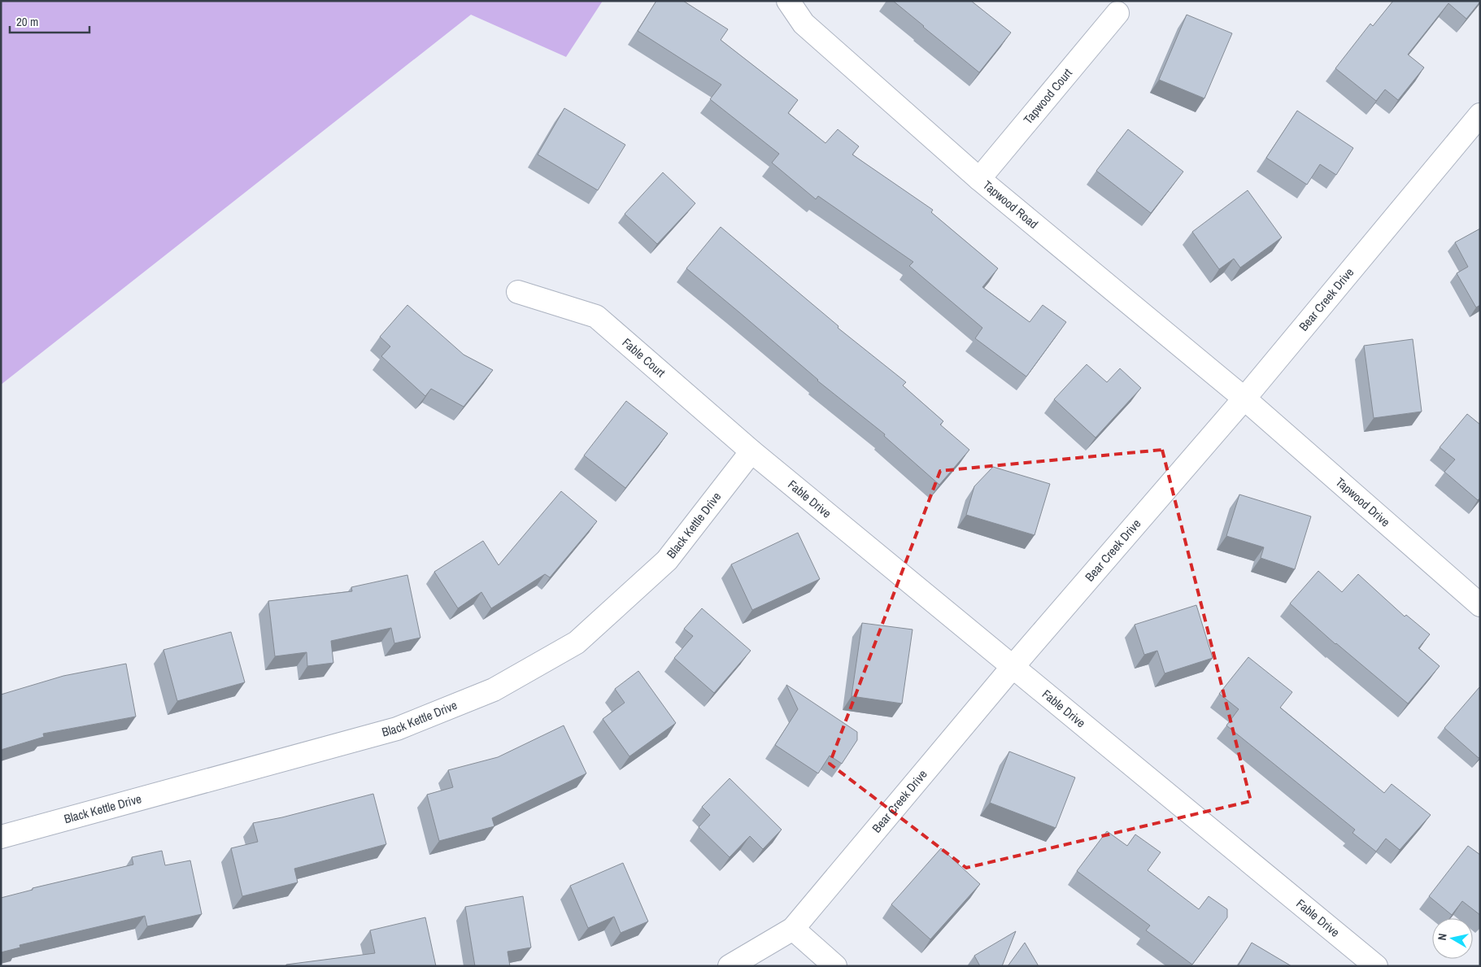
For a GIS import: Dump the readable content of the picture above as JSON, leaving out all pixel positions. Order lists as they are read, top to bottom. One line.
{"streets":{"street":["Tapwood Court","Tapwood Road","Bear Creek Drive","Fable Court","Fable Drive","Tapwood Drive","Black Kettle Drive"]},"crossings":[["Tapwood Court","Tapwood Road"],["Tapwood Road","Bear Creek Drive"],["Tapwood Road","Tapwood Drive"],["Bear Creek Drive","Fable Drive"],["Bear Creek Drive","Tapwood Drive"],["Fable Court","Fable Drive"],["Fable Court","Black Kettle Drive"],["Fable Drive","Black Kettle Drive"]],"scale_bar":"20 m","north":"left"}
